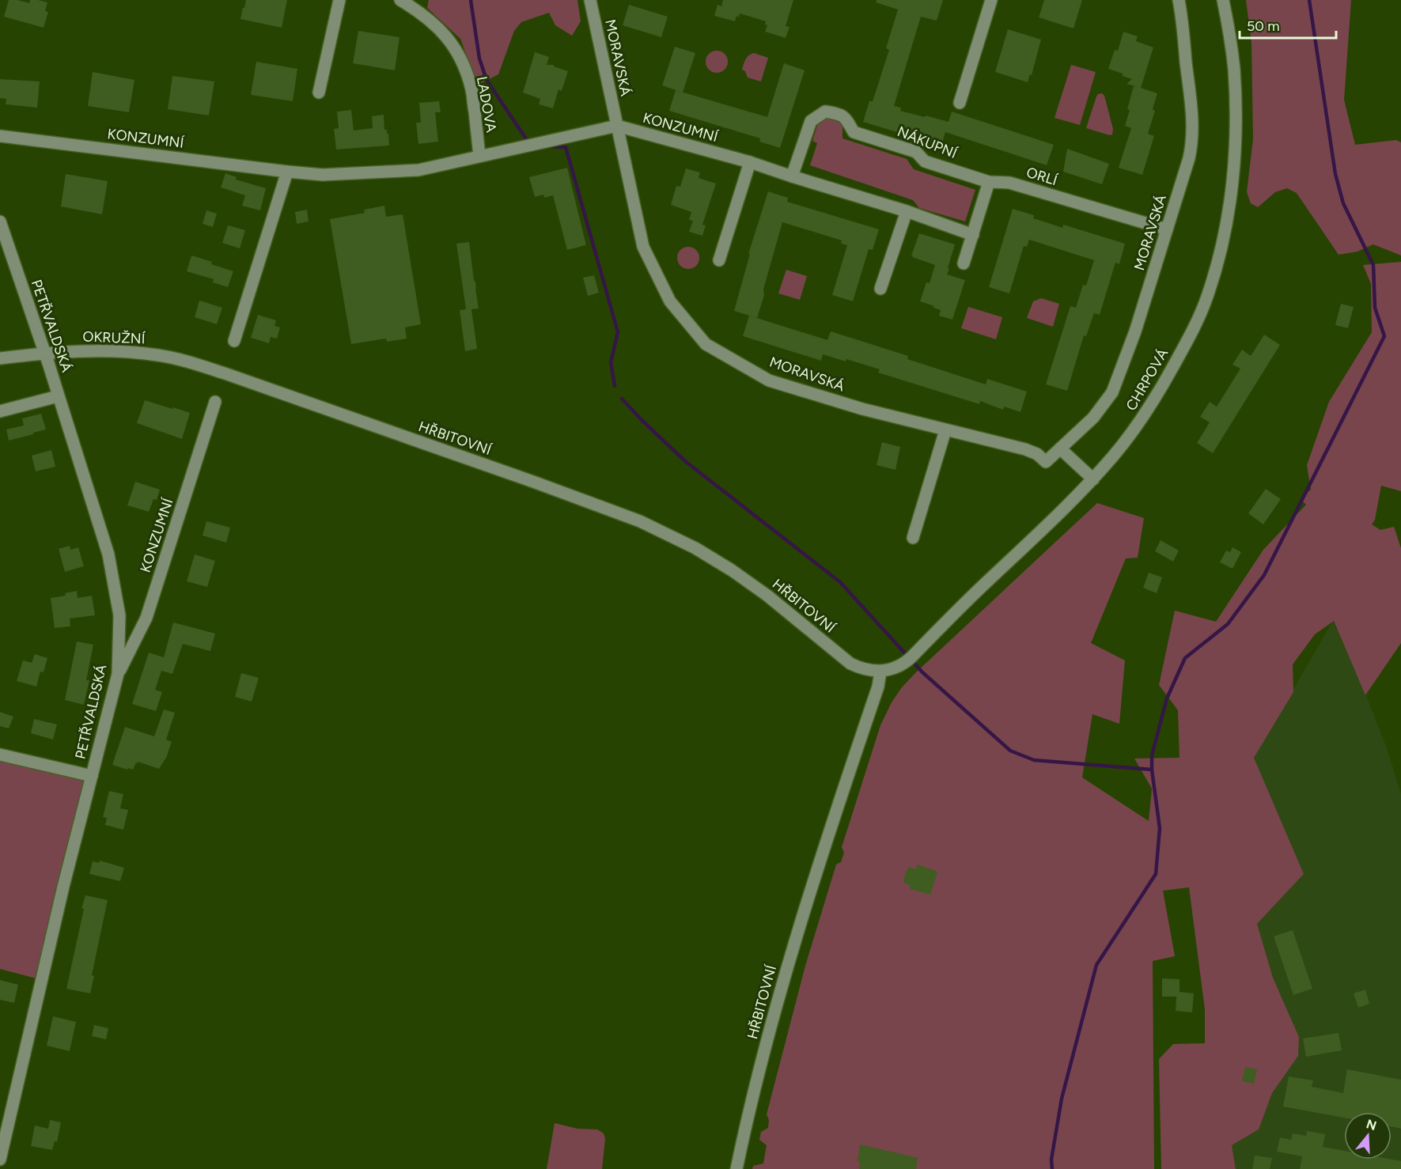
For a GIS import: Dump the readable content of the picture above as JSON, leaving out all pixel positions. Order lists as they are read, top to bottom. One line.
{"streets":{"street":["MORAVSKÁ","LADOVA","KONZUMNÍ","NÁKUPNÍ","ORLÍ","PETŘVALDSKÁ","OKRUŽNÍ","CHRPOVÁ","HŘBITOVNÍ"]},"crossings":[["MORAVSKÁ","KONZUMNÍ"],["MORAVSKÁ","ORLÍ"],["LADOVA","KONZUMNÍ"],["KONZUMNÍ","NÁKUPNÍ"],["KONZUMNÍ","PETŘVALDSKÁ"],["NÁKUPNÍ","ORLÍ"],["PETŘVALDSKÁ","OKRUŽNÍ"],["OKRUŽNÍ","HŘBITOVNÍ"],["CHRPOVÁ","HŘBITOVNÍ"]],"scale_bar":"50 m","north":"top"}
